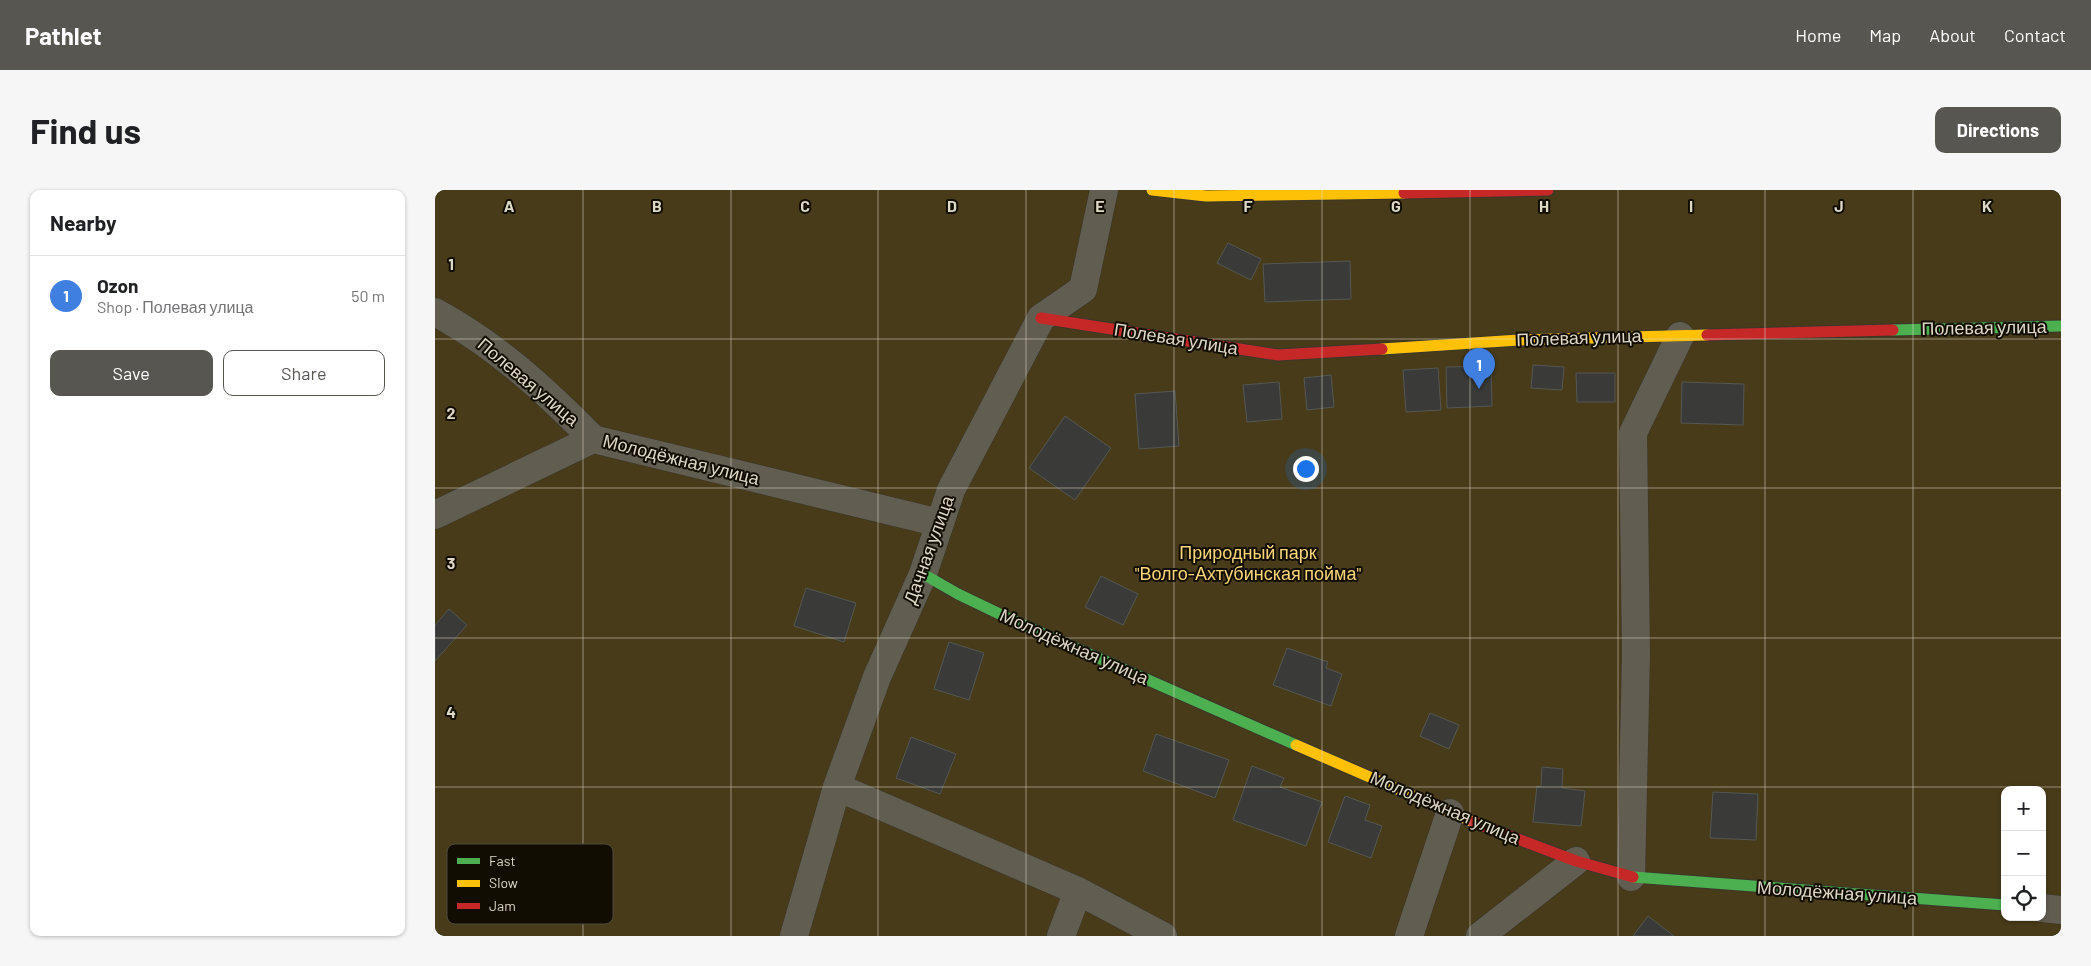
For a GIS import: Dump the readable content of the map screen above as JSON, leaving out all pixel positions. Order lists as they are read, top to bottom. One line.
{"streets":{"street":["Полевая улица","Молодёжная улица","Дачная улица"]},"crossings":[["Полевая улица","Молодёжная улица"],["Полевая улица","Дачная улица"],["Молодёжная улица","Дачная улица"]],"parks":["Природный парк \"Волго-Ахтубинская пойма\""],"legend":["Fast","Slow","Jam"],"page":{"header":"Pathlet","nav":["Home","Map","About","Contact"],"buttons":["Directions",["Save","Share"]],"title":"Find us","heading":"Nearby","list":[{"mark":"1","name":"Ozon","note":"Shop · Полевая улица","value":"50 m"}],"pins":"1","map_buttons":["+","−"]},"grid":{"columns":["A","B","C","D","E","F","G","H","I","J","K"],"rows":["1","2","3","4"]}}
